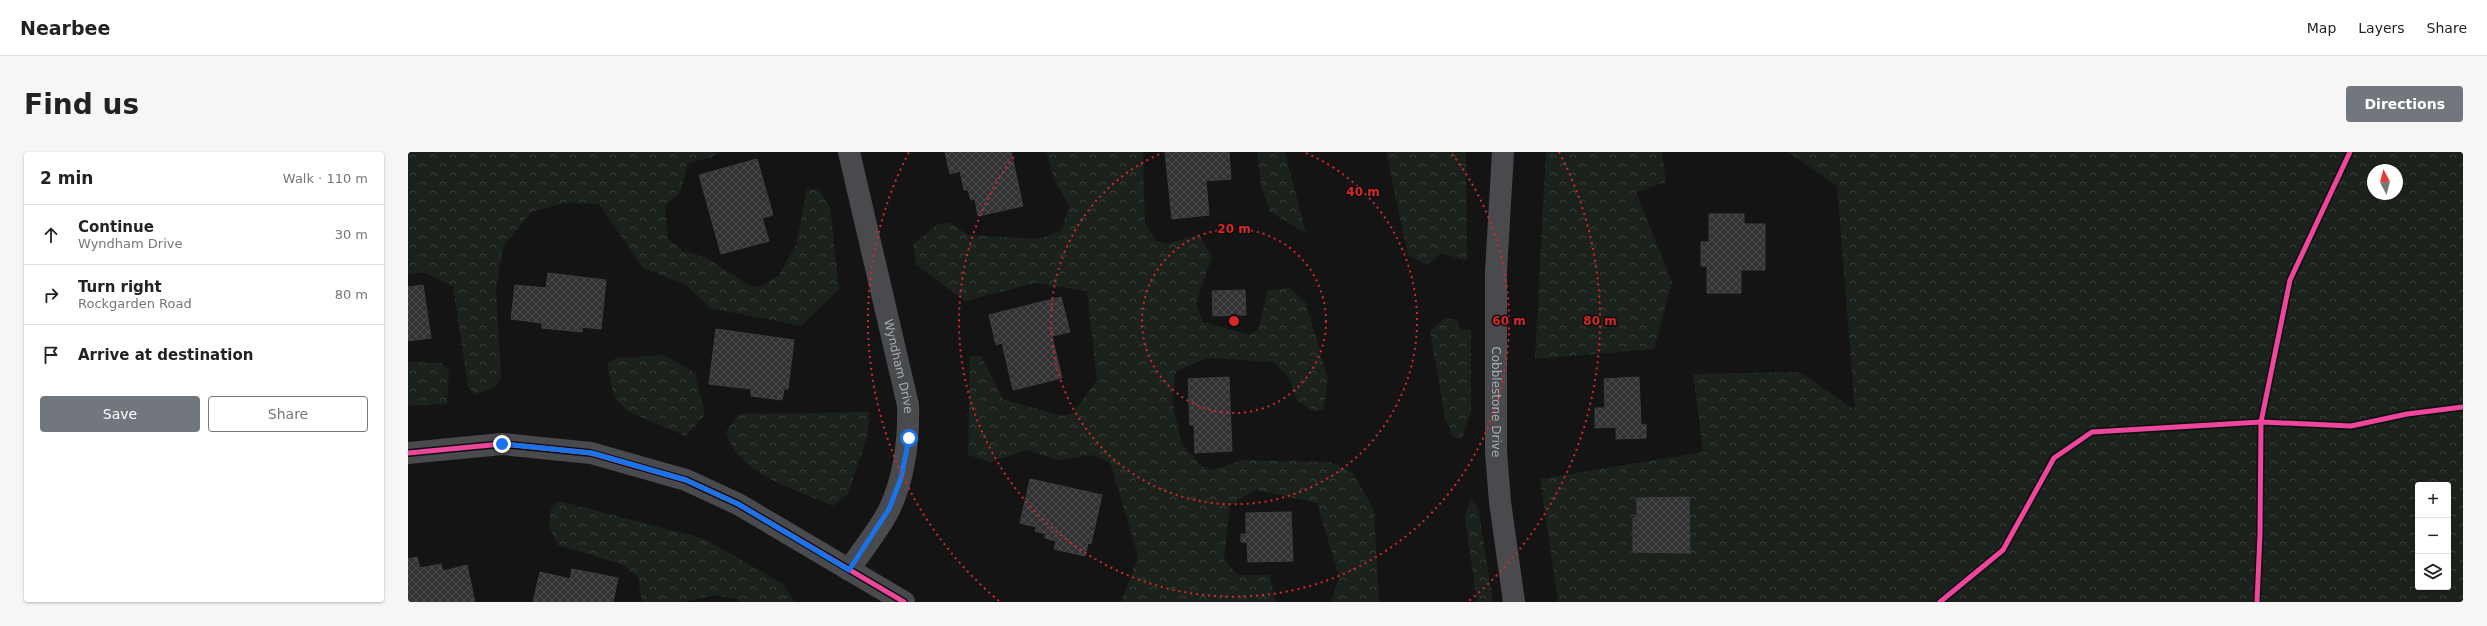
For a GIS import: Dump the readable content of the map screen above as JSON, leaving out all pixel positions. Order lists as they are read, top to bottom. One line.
{"streets":{"street":["Wyndham Drive","Cobblestone Drive"]},"north":"top","page":{"header":"Nearbee","nav":["Map","Layers","Share"],"buttons":["Directions",["Save","Share"]],"title":"Find us","heading":["2 min","Walk · 110 m"],"list":[["Continue","Wyndham Drive","30 m"],["Turn right","Rockgarden Road","80 m"],"Arrive at destination"],"map_buttons":["+","−"]},"rings":["40 m","20 m","60 m","80 m"]}
